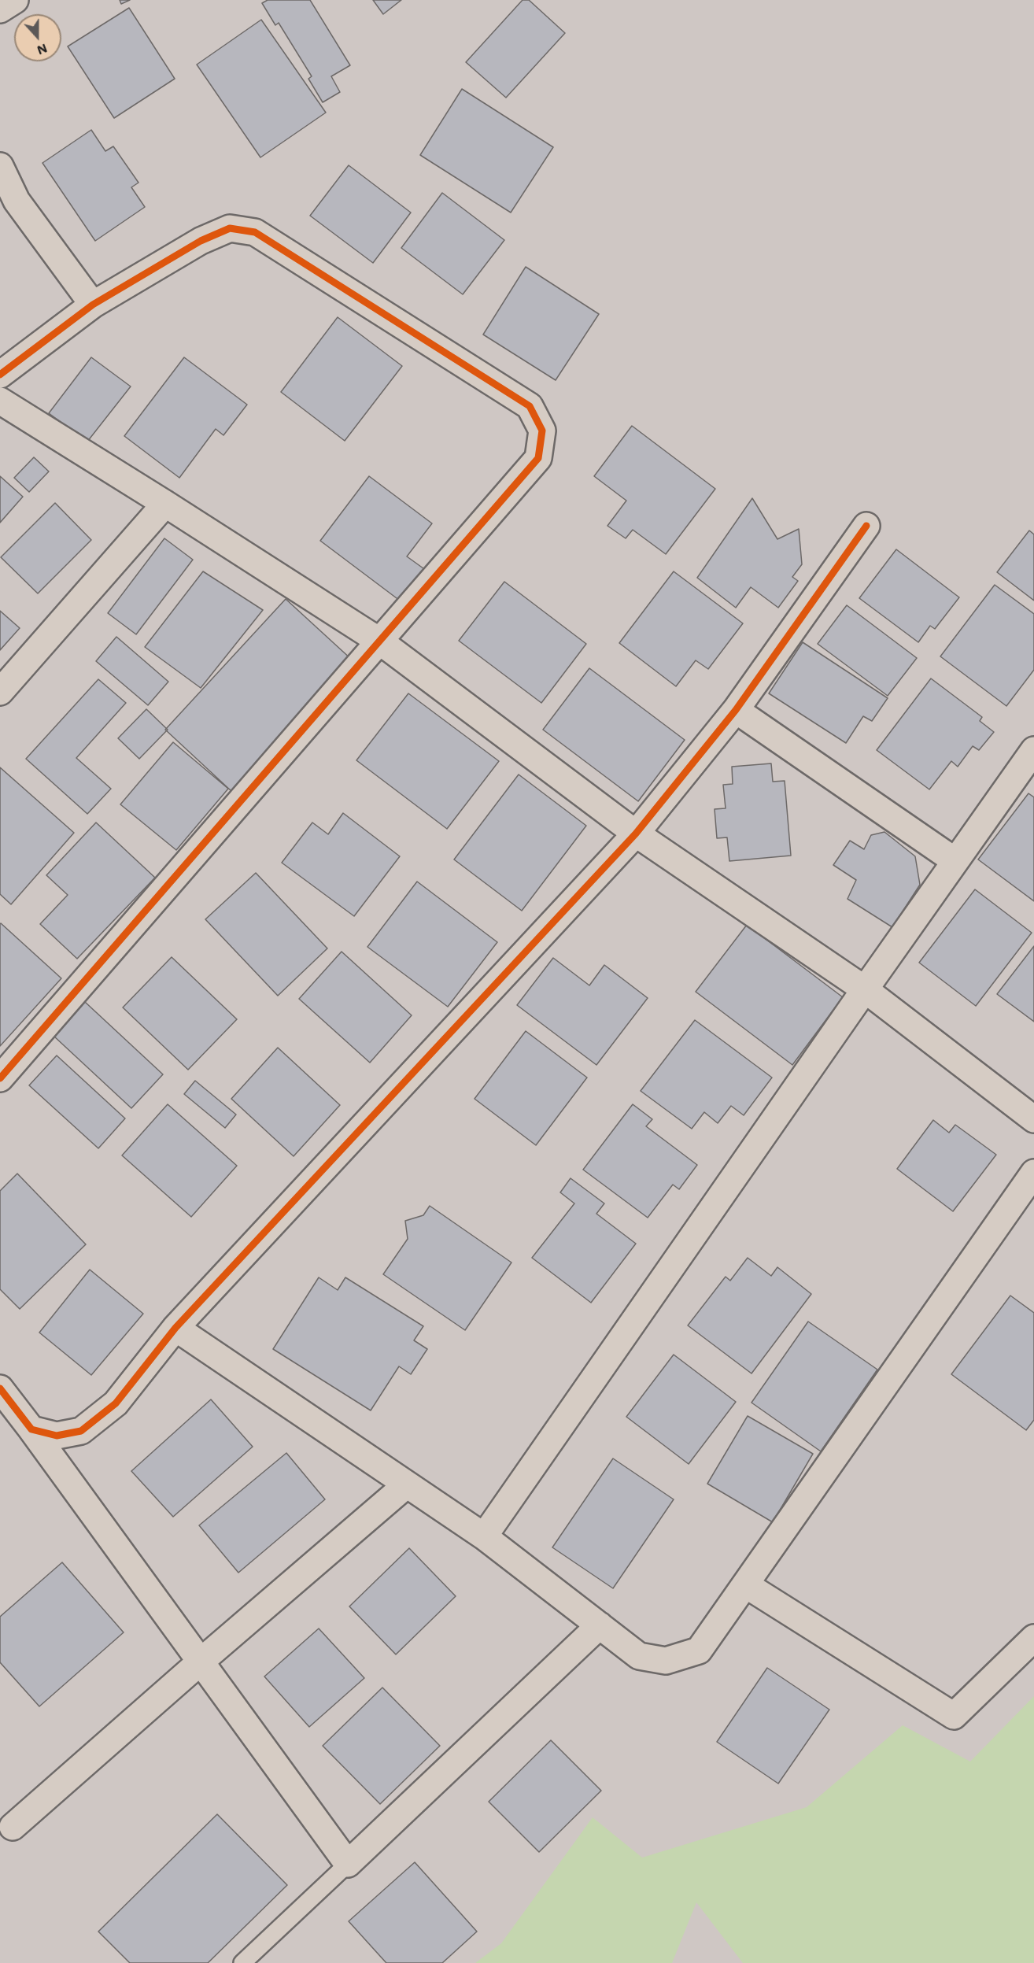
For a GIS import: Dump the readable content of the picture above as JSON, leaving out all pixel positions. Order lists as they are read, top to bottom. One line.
{"north":"bottom"}
